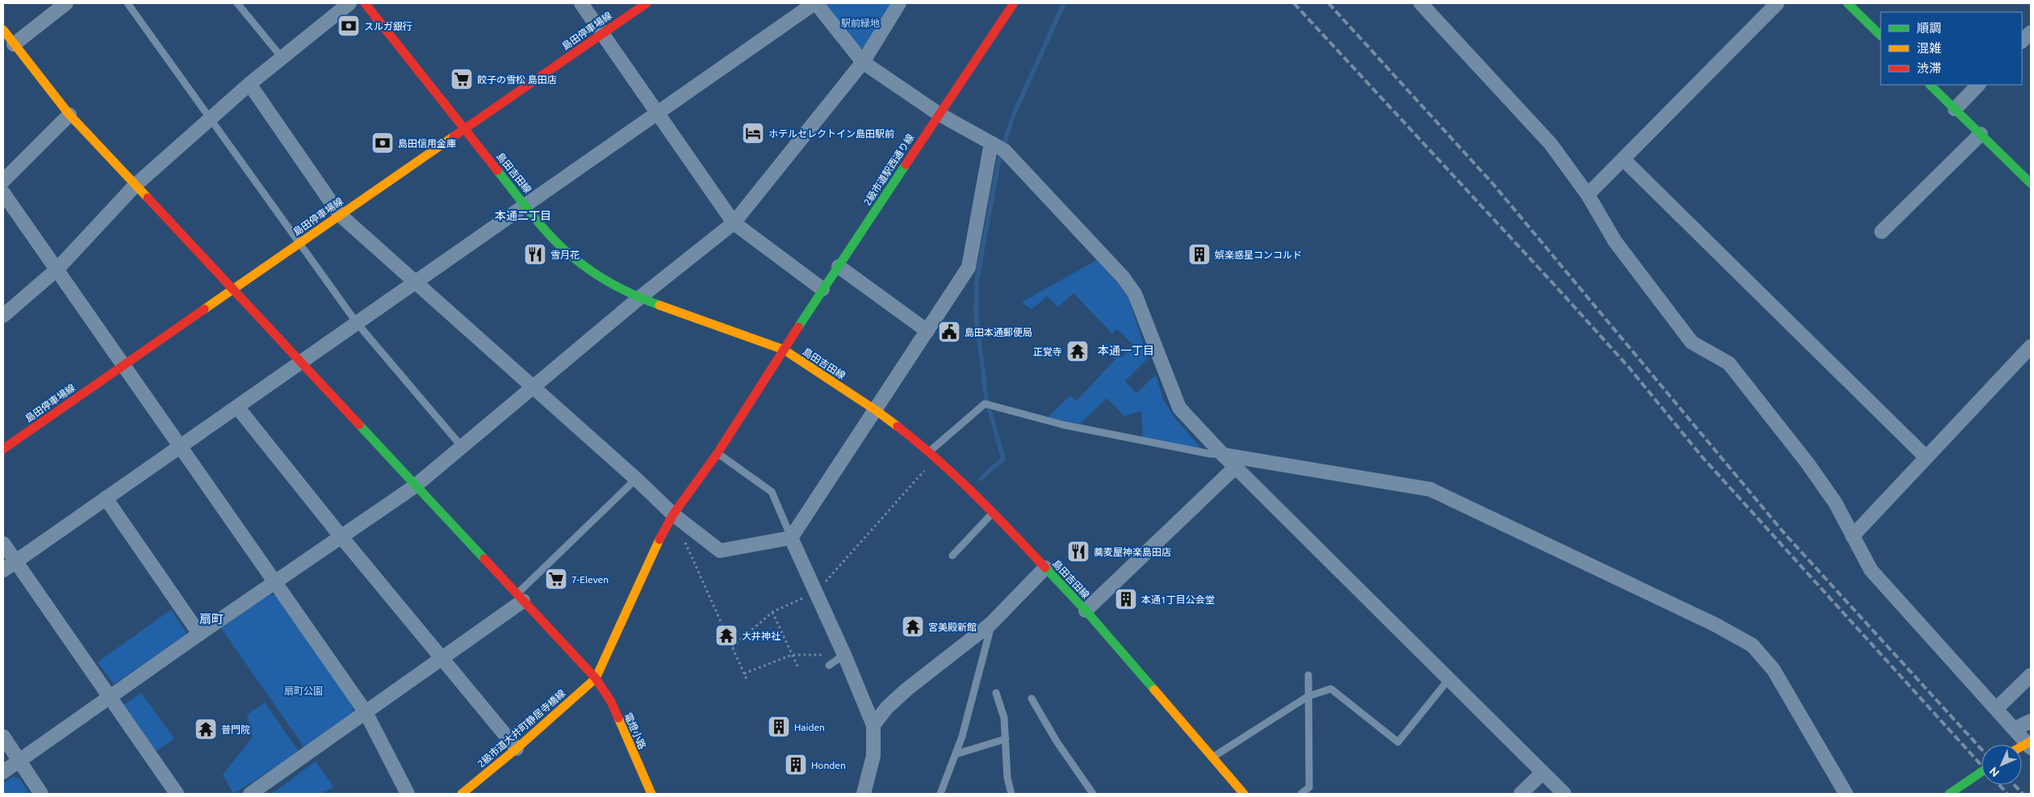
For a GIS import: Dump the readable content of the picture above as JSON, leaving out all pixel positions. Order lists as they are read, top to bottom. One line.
{"streets":{"street":["島田停車場線","2級市道駅西通り線","島田吉田線","2級市道大井町静居寺橋線","電燈小路"]},"crossings":[["島田停車場線","島田吉田線"],["島田停車場線","電燈小路"],["2級市道駅西通り線","島田吉田線"],["2級市道駅西通り線","2級市道大井町静居寺橋線"],["2級市道駅西通り線","電燈小路"],["2級市道大井町静居寺橋線","電燈小路"]],"districts":["本通二丁目","本通一丁目","扇町"],"parks":["駅前緑地","扇町公園"],"places":{"bank":["スルガ銀行","島田信用金庫"],"supermarket":["餃子の雪松 島田店","7-Eleven"],"hotel":["ホテルセレクトイン島田駅前"],"restaurant":["雪月花","蕎麦屋神楽島田店"],"building":["娯楽惑星コンコルド","本通1丁目公会堂","Haiden","Honden"],"public building":["島田本通郵便局"],"temple":["正覚寺","宮美殿新館","大井神社","普門院"]},"legend":["順調","混雑","渋滞"],"north":"bottom left"}
